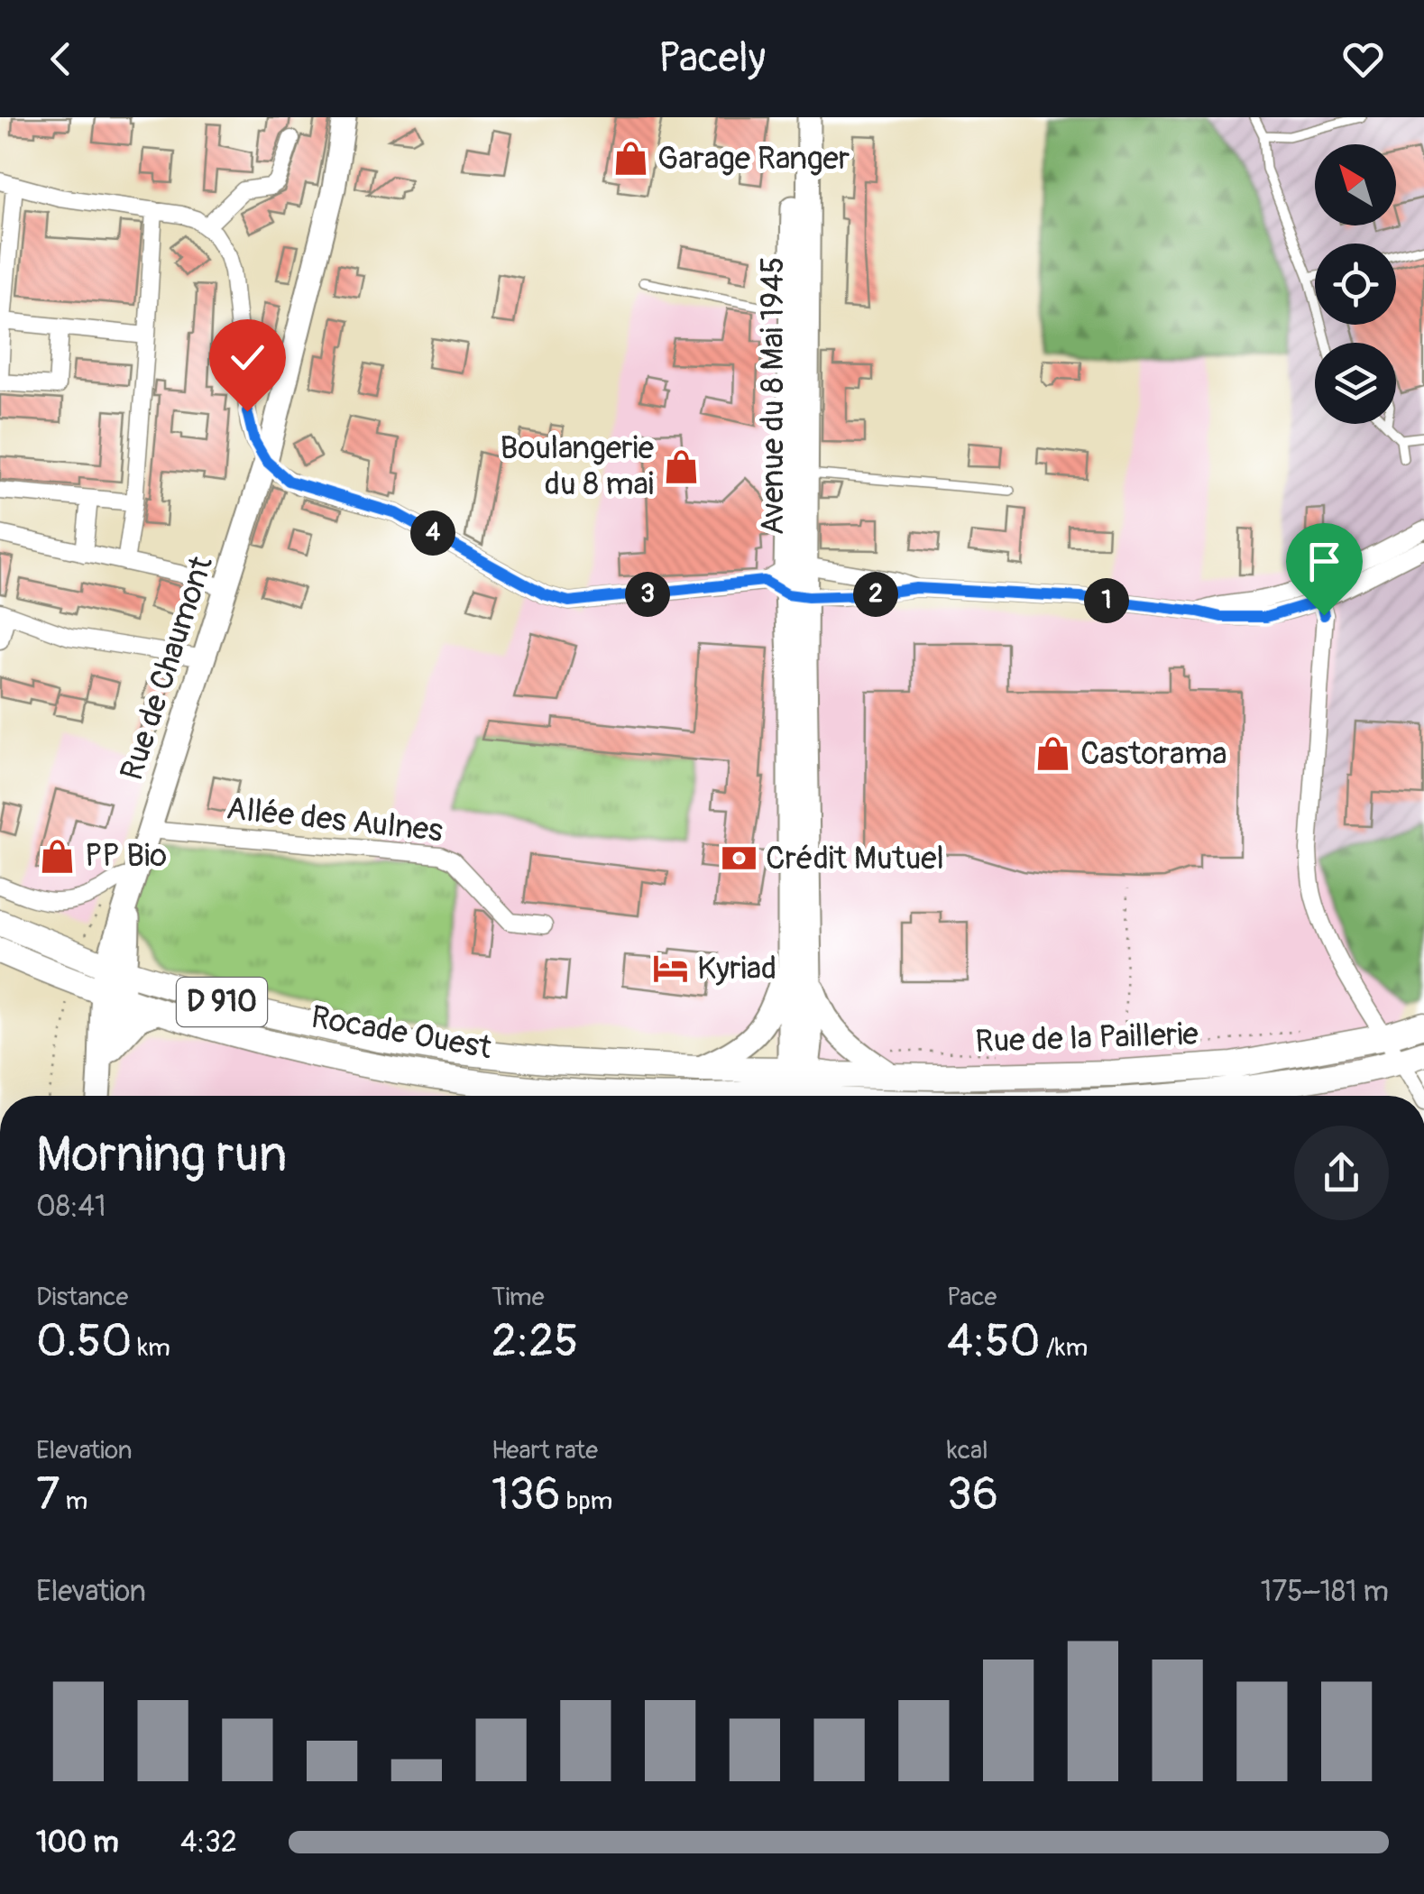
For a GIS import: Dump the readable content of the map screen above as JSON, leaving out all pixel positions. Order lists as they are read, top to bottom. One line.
{"streets":{"main road":["Avenue du 8 Mai 1945","Rue de Chaumont","D 910","Rocade Ouest","Rue de la Paillerie"],"street":["Allée des Aulnes"]},"crossings":[["Avenue du 8 Mai 1945","Rocade Ouest"],["Rue de Chaumont","Allée des Aulnes"],["Rue de Chaumont","Rocade Ouest"],["D 910","Rocade Ouest"]],"places":{"shop":["Garage Ranger","Boulangerie du 8 mai","Castorama","PP Bio"],"bank":["Crédit Mutuel"],"hotel":["Kyriad"]},"north":"top left","page":{"header":"Pacely","pins":["4","2","3","1"],"heading":["Morning run","08:41"],"stats":[["Distance","0.50 km"],["Time","2:25"],["Pace","4:50 /km"],["Elevation","7 m"],["Heart rate","136 bpm"],["kcal","36"]],"chart":["Elevation","175–181 m"],"list":[{"name":"100 m","note":"4:32"}]}}
